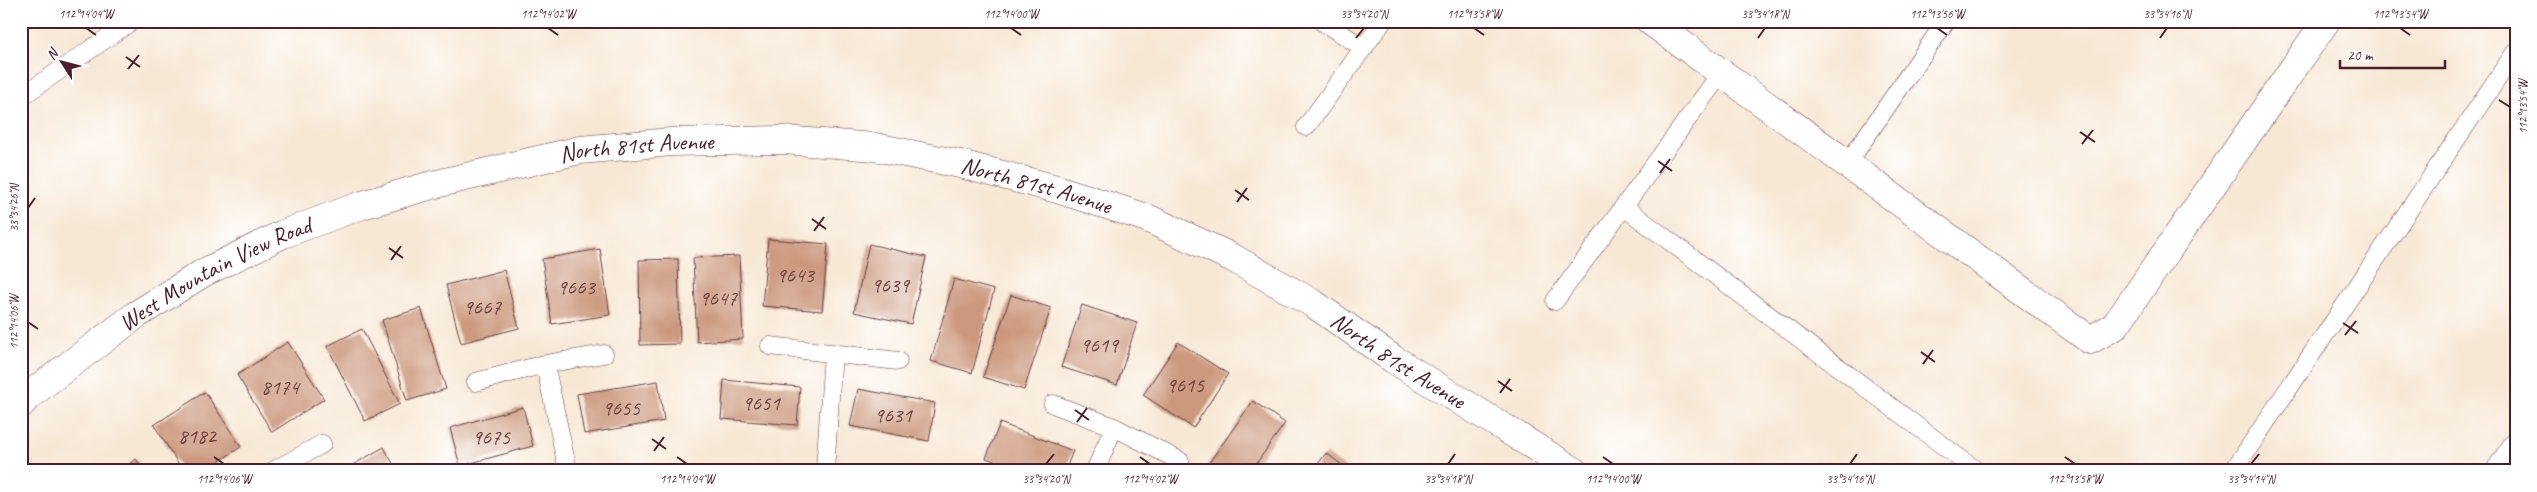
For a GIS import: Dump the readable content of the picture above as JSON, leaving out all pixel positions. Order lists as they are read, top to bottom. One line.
{"streets":{"street":["North 81st Avenue","West Mountain View Road"]},"crossings":[["North 81st Avenue","West Mountain View Road"]],"house_numbers":["9643","9639","9663","9647","9667","9619","9615","8174","9651","9655","9631","8182","9675"],"scale_bar":"20 m","north":"top left","coordinates":["112°14'04\"W","112°14'02\"W","112°14'00\"W","33°34'20\"N","112°13'58\"W","33°34'18\"N","112°13'56\"W","33°34'16\"N","112°13'54\"W","33°34'26\"N","112°14'06\"W","33°34'14\"N"]}
